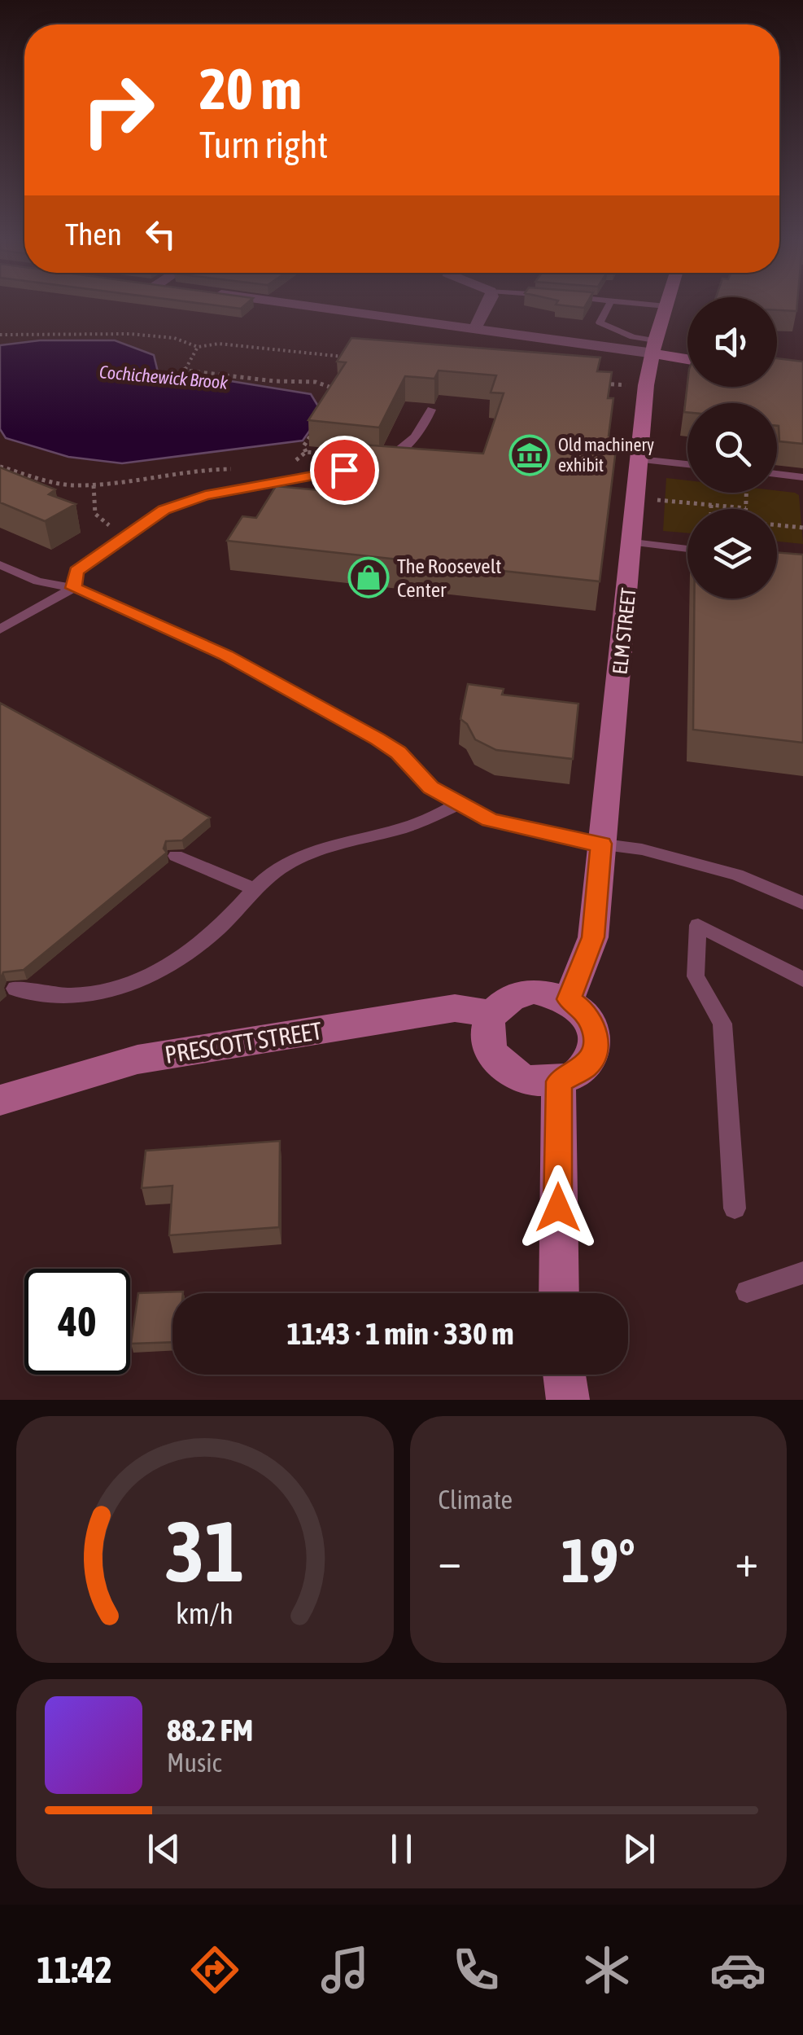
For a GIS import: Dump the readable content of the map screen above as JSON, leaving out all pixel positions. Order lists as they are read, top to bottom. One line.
{"streets":{"street":["ELM STREET","PRESCOTT STREET"]},"crossings":[["ELM STREET","PRESCOTT STREET"]],"water":["Cochichewick Brook"],"places":{"museum":["Old machinery exhibit"],"shop":["The Roosevelt Center"]},"page":{"turn":["20 m","Turn right"],"then":"Then","limit":"40","trip":"11:43 · 1 min · 330 m","tile":"Climate","heat":["−","19°","+"],"song":["88.2 FM","Music"],"tabs":"11:42","gauge":["31","km/h"]}}
